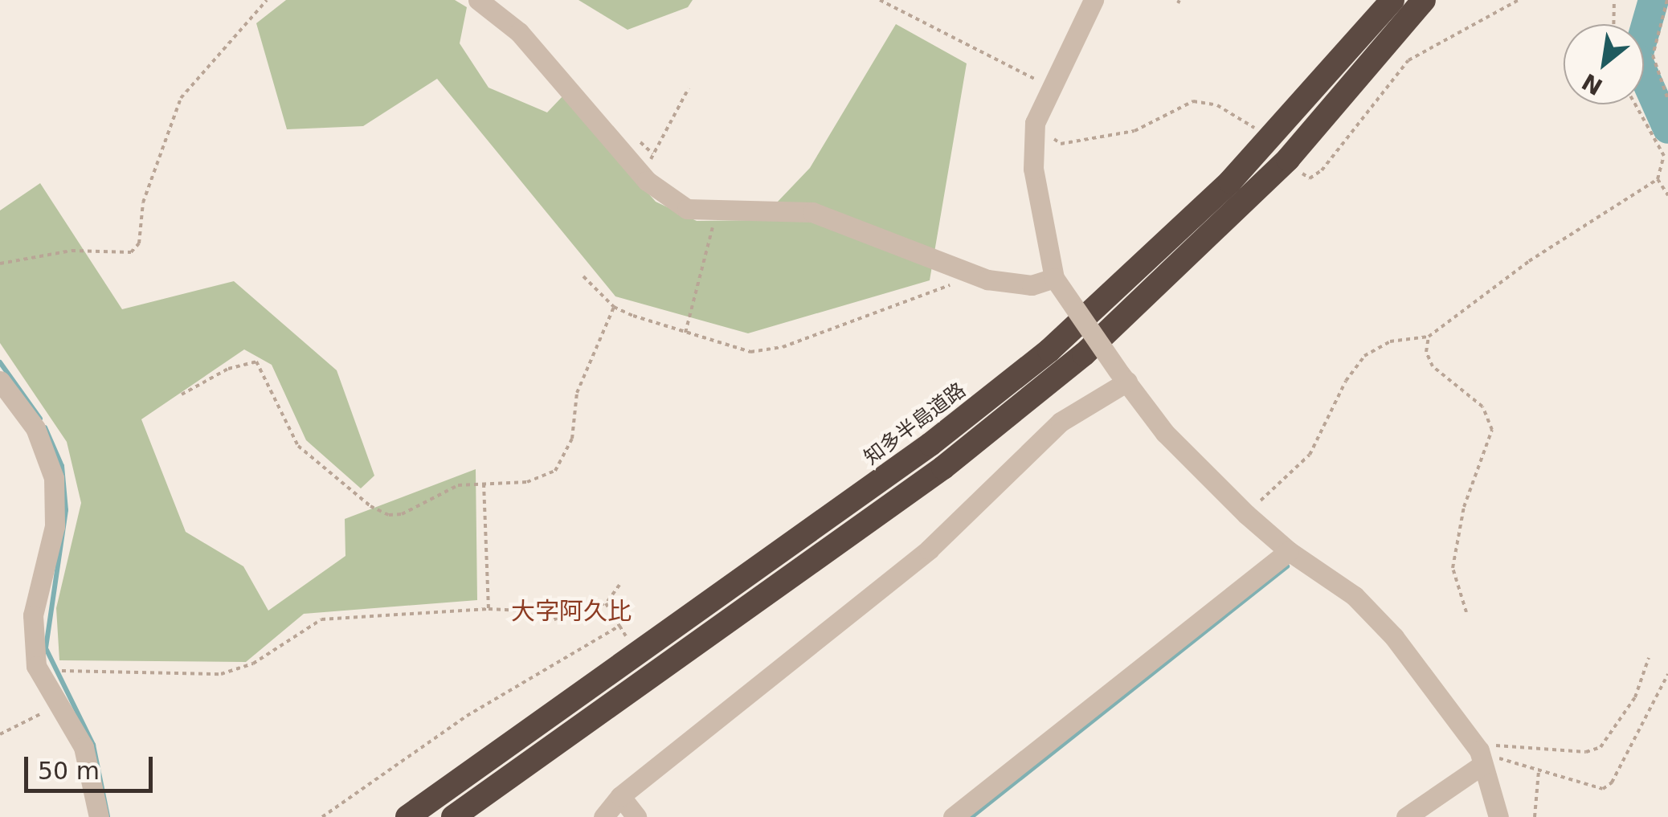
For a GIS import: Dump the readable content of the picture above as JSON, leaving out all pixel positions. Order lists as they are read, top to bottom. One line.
{"streets":{"highway":["知多半島道路"]},"districts":["大字阿久比"],"scale_bar":"50 m","north":"bottom left"}
